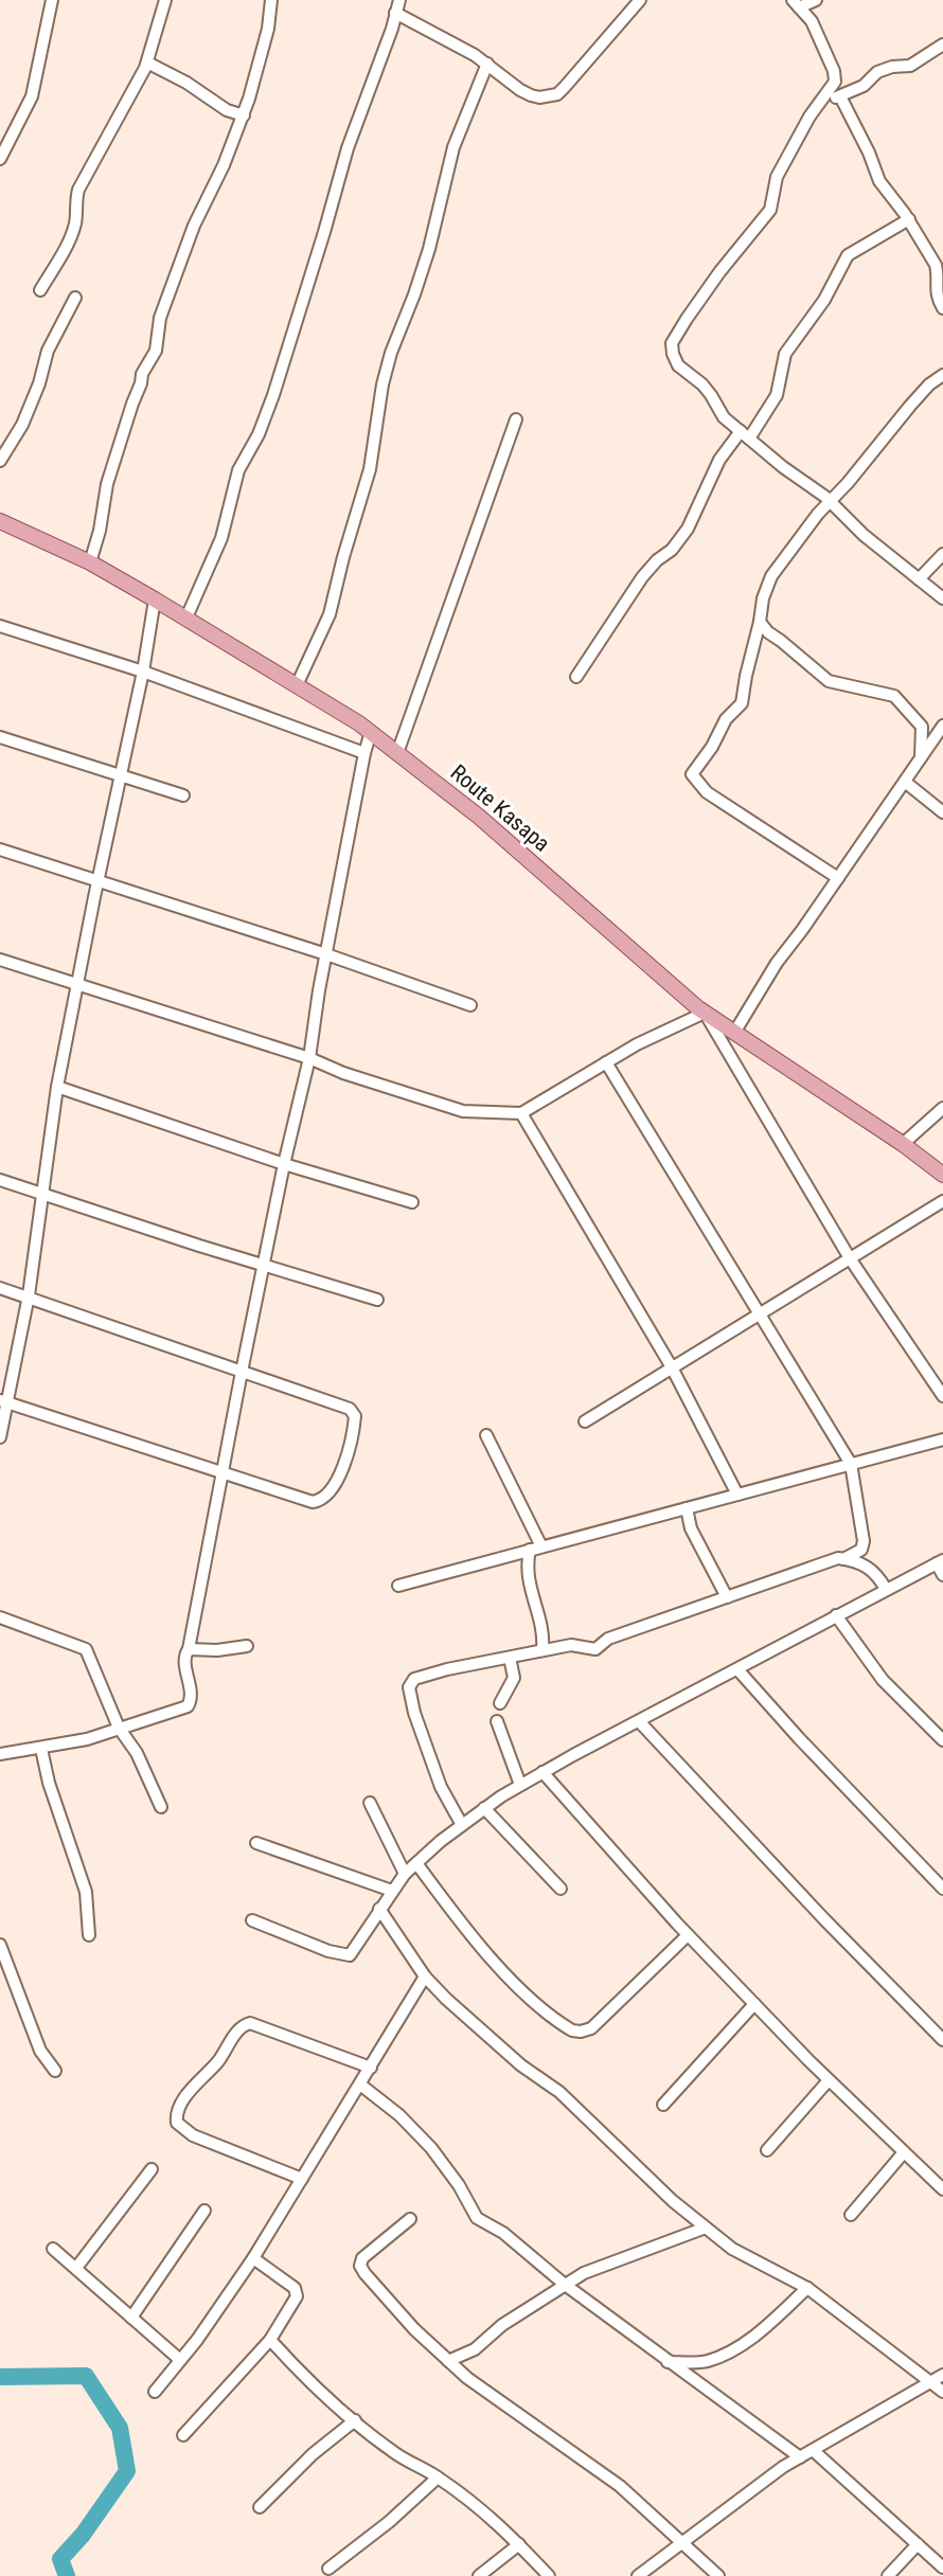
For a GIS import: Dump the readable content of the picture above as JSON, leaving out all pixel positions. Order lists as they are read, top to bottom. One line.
{"streets":{"main road":["Route Kasapa"]}}
